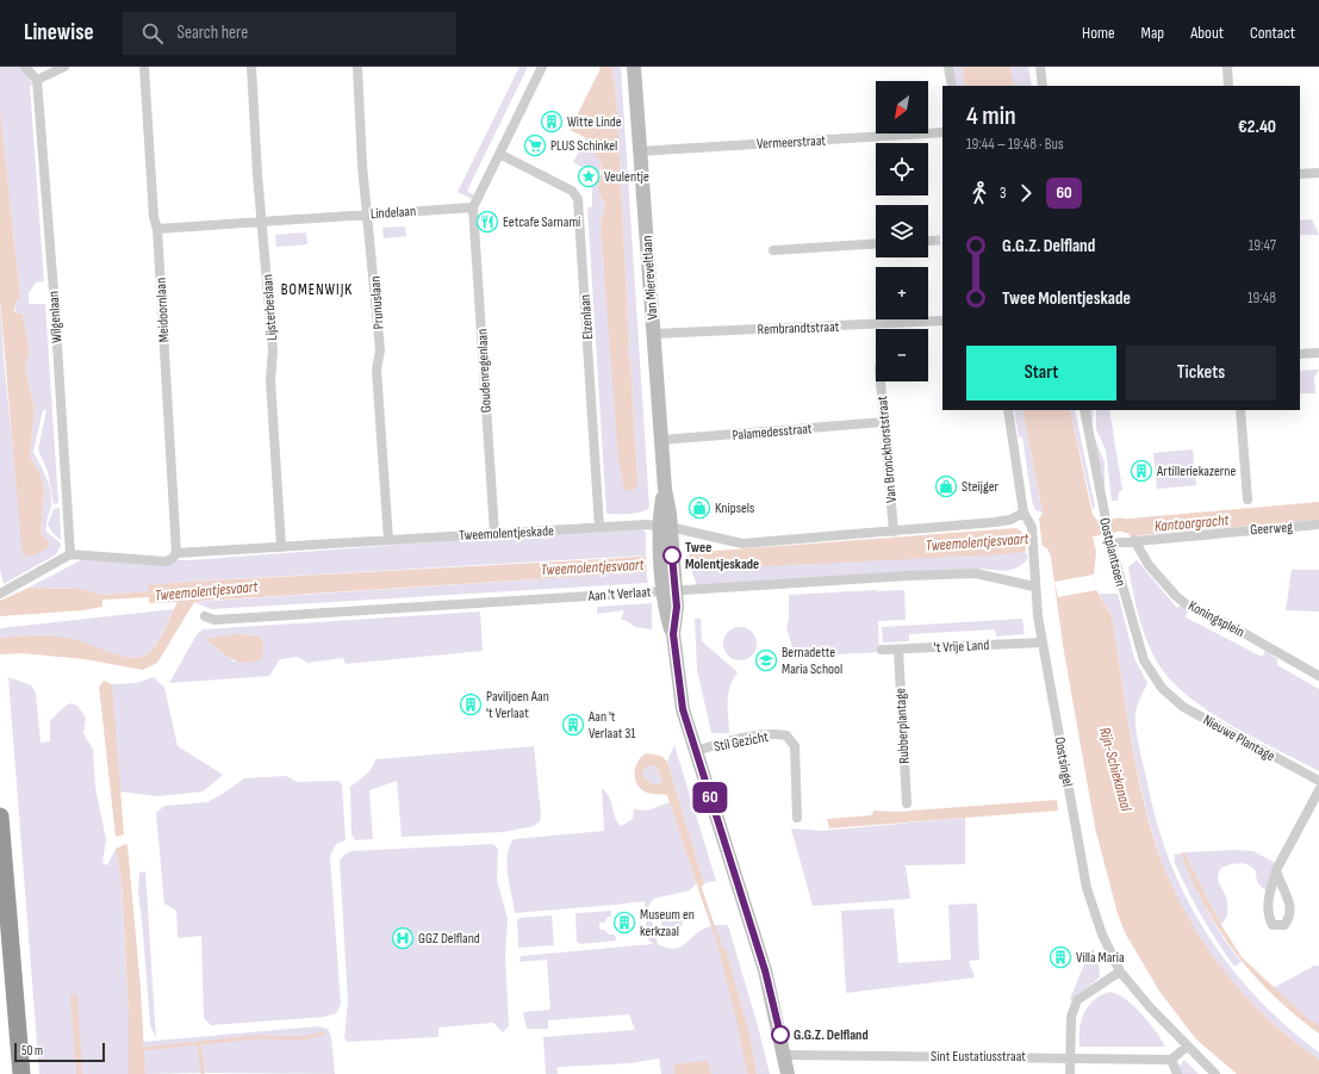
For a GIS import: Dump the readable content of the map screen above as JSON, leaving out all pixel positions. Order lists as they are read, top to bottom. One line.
{"streets":{"main road":["Van Miereveltlaan"],"street":["Vermeerstraat","Lindelaan","Prunuslaan","Lijsterbeslaan","Meidoornlaan","Wilgenlaan","Elzenlaan","Rembrandtstraat","Goudenregenlaan","Palamedesstraat","Van Bronckhorststraat","Geerweg","Tweemolentjeskade","Oostplantsoen","Aan 't Verlaat","Koningsplein","'t Vrije Land","Rubberplantage","Nieuwe Plantage","Stil Gezicht","Oostsingel","Sint Eustatiusstraat"]},"crossings":[["Vermeerstraat","Van Miereveltlaan"],["Lindelaan","Prunuslaan"],["Lindelaan","Lijsterbeslaan"],["Lindelaan","Meidoornlaan"],["Lindelaan","Goudenregenlaan"],["Van Miereveltlaan","Rembrandtstraat"],["Van Miereveltlaan","Palamedesstraat"],["Van Miereveltlaan","Tweemolentjeskade"],["Van Miereveltlaan","Aan 't Verlaat"],["Van Miereveltlaan","Stil Gezicht"],["Van Miereveltlaan","Sint Eustatiusstraat"],["Prunuslaan","Tweemolentjeskade"],["Lijsterbeslaan","Tweemolentjeskade"],["Meidoornlaan","Tweemolentjeskade"],["Wilgenlaan","Tweemolentjeskade"],["Elzenlaan","Tweemolentjeskade"],["Goudenregenlaan","Tweemolentjeskade"],["Palamedesstraat","Van Bronckhorststraat"],["Van Bronckhorststraat","Tweemolentjeskade"],["Geerweg","Oostplantsoen"],["Geerweg","Koningsplein"],["Tweemolentjeskade","Oostsingel"],["Oostplantsoen","Nieuwe Plantage"],["Aan 't Verlaat","Oostsingel"],["'t Vrije Land","Rubberplantage"],["'t Vrije Land","Oostsingel"]],"districts":["BOMENWIJK"],"water":["Kantoorgracht","Tweemolentjesvaart","Rijn-Schiekanaal"],"places":{"building":["Witte Linde","Artilleriekazerne","Paviljoen Aan 't Verlaat","Aan 't Verlaat 31","Museum en kerkzaal","Villa Maria"],"supermarket":["PLUS Schinkel"],"place":["Veulentje"],"restaurant":["Eetcafe Sarnami"],"shop":["Steijger","Knipsels"],"other":["Twee Molentjeskade","G.G.Z. Delfland"],"school or university":["Bernadette Maria School"],"hospital":["GGZ Delfland"]},"lines":["bus line 60"],"scale_bar":"50 m","north":"bottom left","page":{"header":"Linewise","search":"Search here","nav":["Home","Map","About","Contact"],"on_map":"60","map_buttons":["+","−"],"heading":["4 min","19:44 – 19:48 · Bus","€2.40"],"legs":["3","60"],"list":[{"name":"G.G.Z. Delfland","value":"19:47"},{"name":"Twee Molentjeskade","value":"19:48"}],"buttons":["Start","Tickets"],"scale":"50 m"}}
